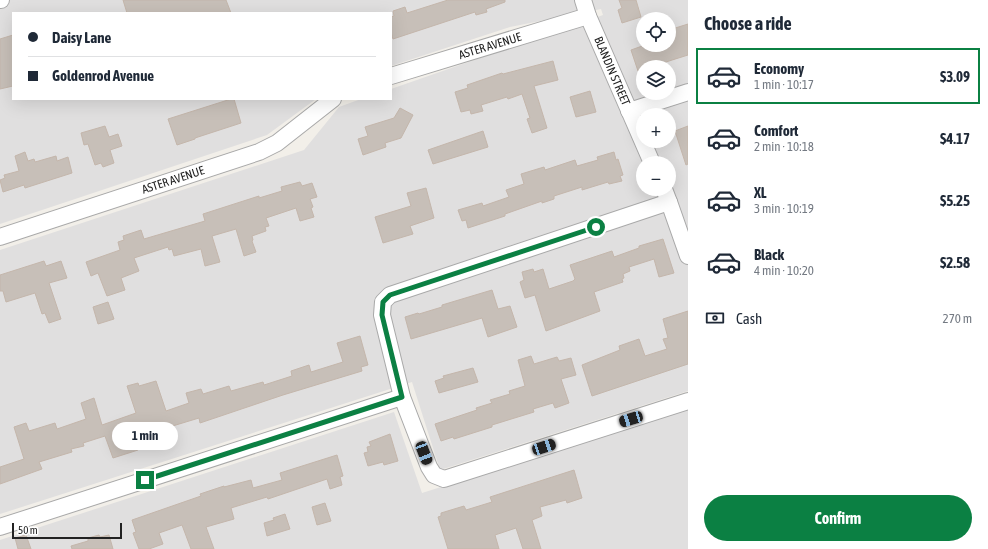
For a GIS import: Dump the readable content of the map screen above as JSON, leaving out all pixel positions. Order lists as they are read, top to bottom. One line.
{"streets":{"street":["ASTER AVENUE","BLANDIN STREET"]},"crossings":[["ASTER AVENUE","BLANDIN STREET"]],"scale_bar":"50 m","page":{"heading":"Choose a ride","map_buttons":["+","−"],"banner":["Daisy Lane","Goldenrod Avenue"],"list":[{"name":"Economy","note":"1 min · 10:17","value":"$3.09"},{"name":"Comfort","note":"2 min · 10:18","value":"$4.17"},{"name":"XL","note":"3 min · 10:19","value":"$5.25"},{"name":"Black","note":"4 min · 10:20","value":"$2.58"}],"pay":["Cash","270 m"],"bubble":"1 min","buttons":"Confirm","scale":"50 m"}}
